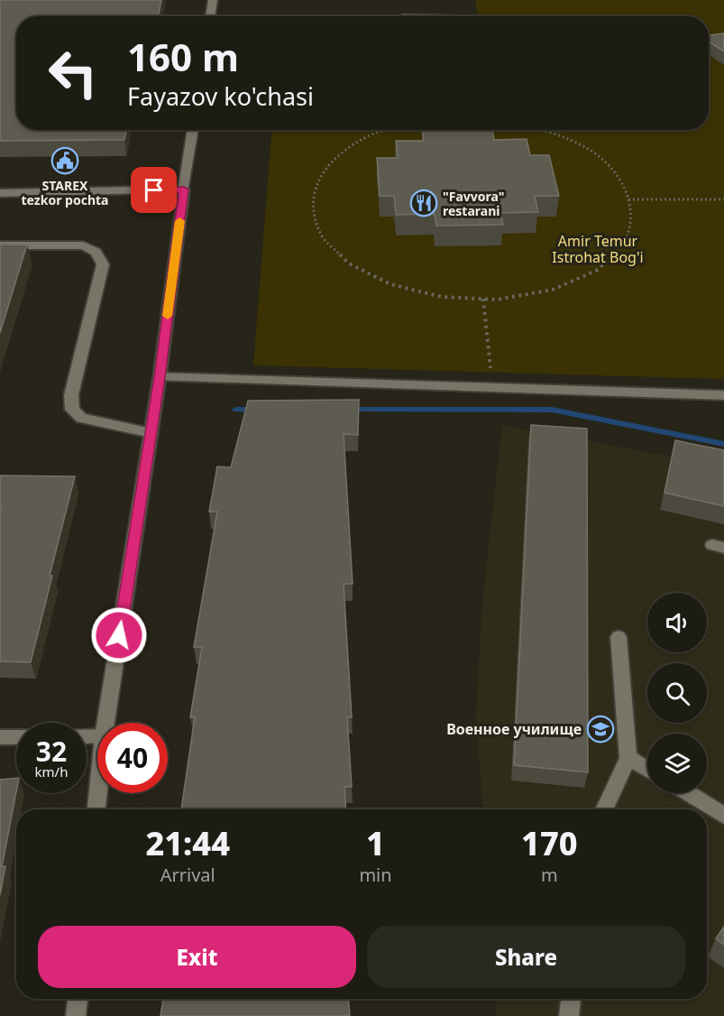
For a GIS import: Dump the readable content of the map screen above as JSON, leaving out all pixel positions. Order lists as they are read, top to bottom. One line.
{"parks":["Amir Temur Istrohat Bog'i"],"places":{"public building":["STAREX tezkor pochta"],"restaurant":["\"Favvora\" restarani"],"school or university":["Военное училище"]},"page":{"turn":["160 m","Fayazov ko'chasi"],"speed":"32 km/h","limit":"40","eta":["21:44","Arrival","1","min","170","m"],"buttons":["Exit","Share"]}}
